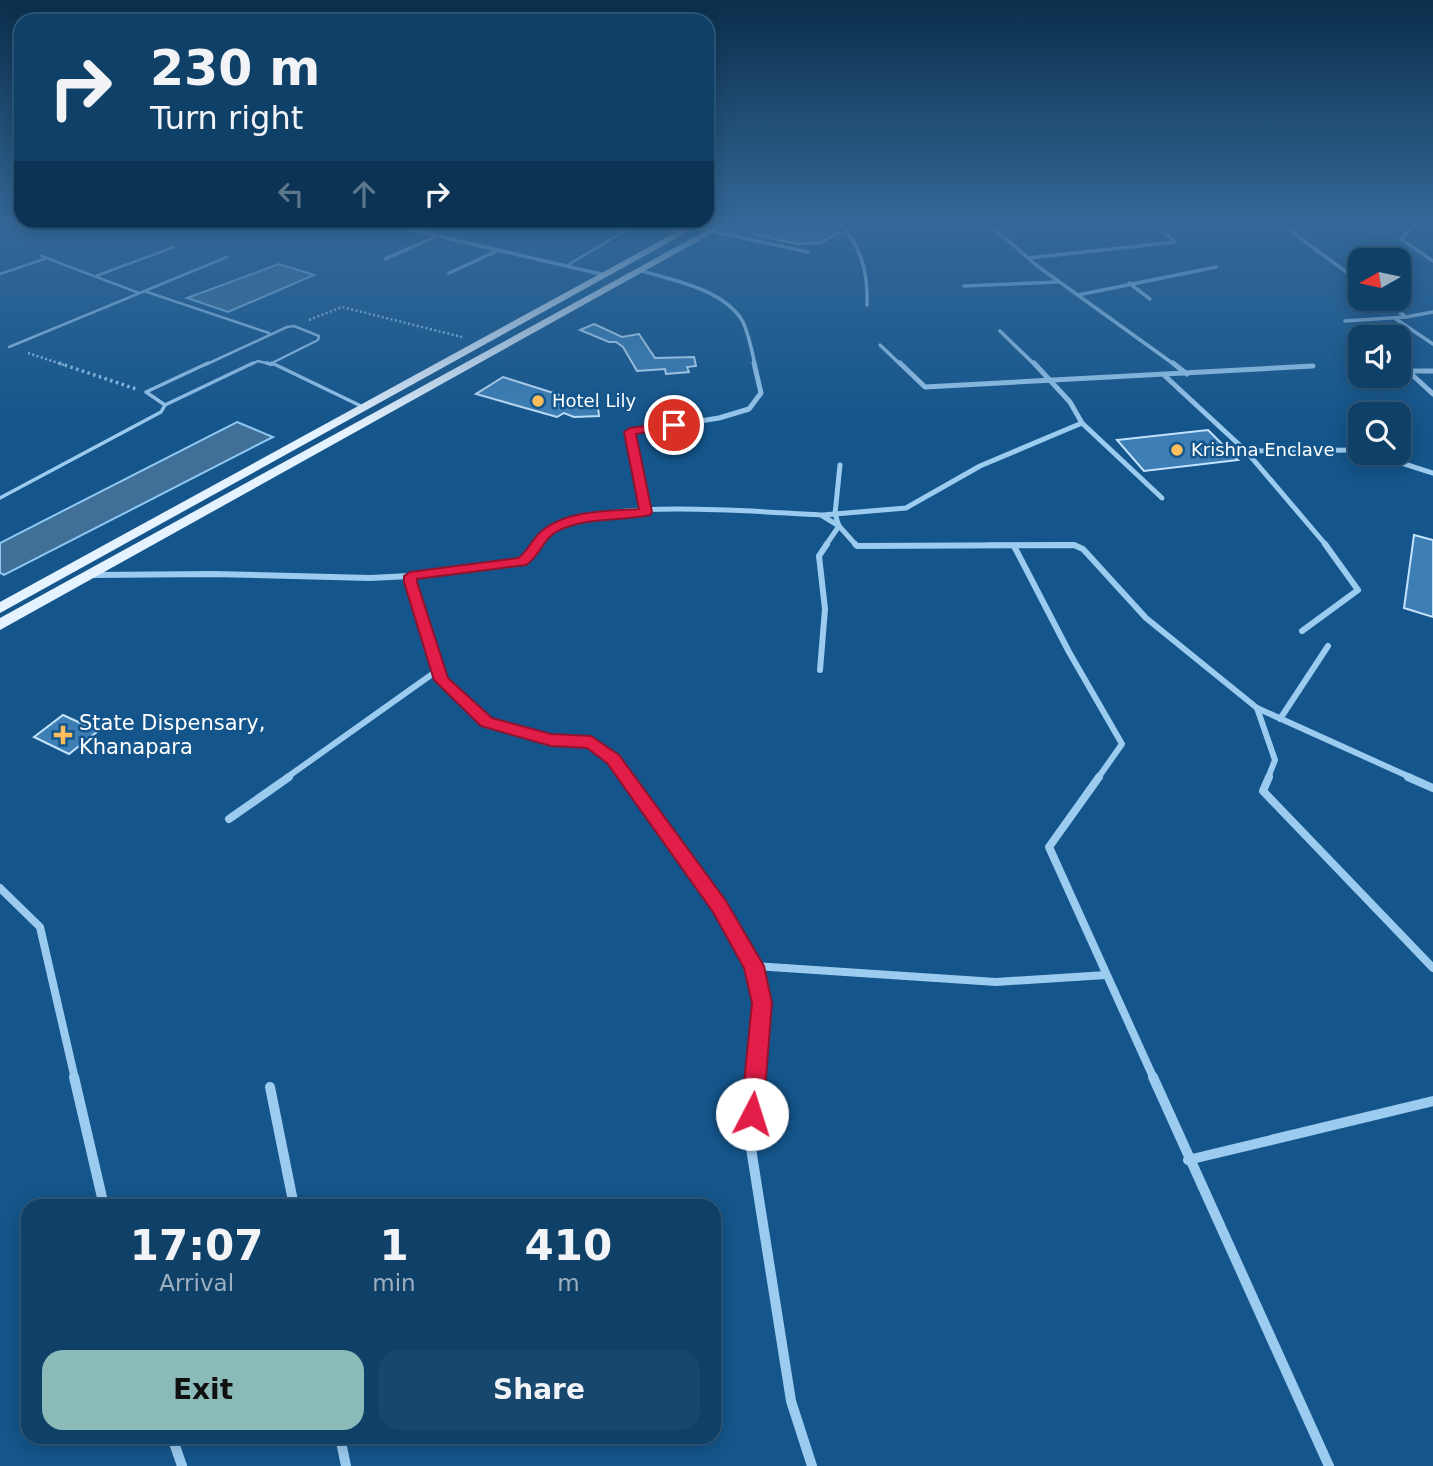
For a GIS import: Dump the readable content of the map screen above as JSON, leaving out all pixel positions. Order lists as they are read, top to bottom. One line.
{"places":{"other":["Hotel Lily","Krishna Enclave"],"health":["State Dispensary, Khanapara"]},"north":"left","page":{"turn":["230 m","Turn right"],"eta":["17:07","Arrival","1","min","410","m"],"buttons":["Exit","Share"]}}
